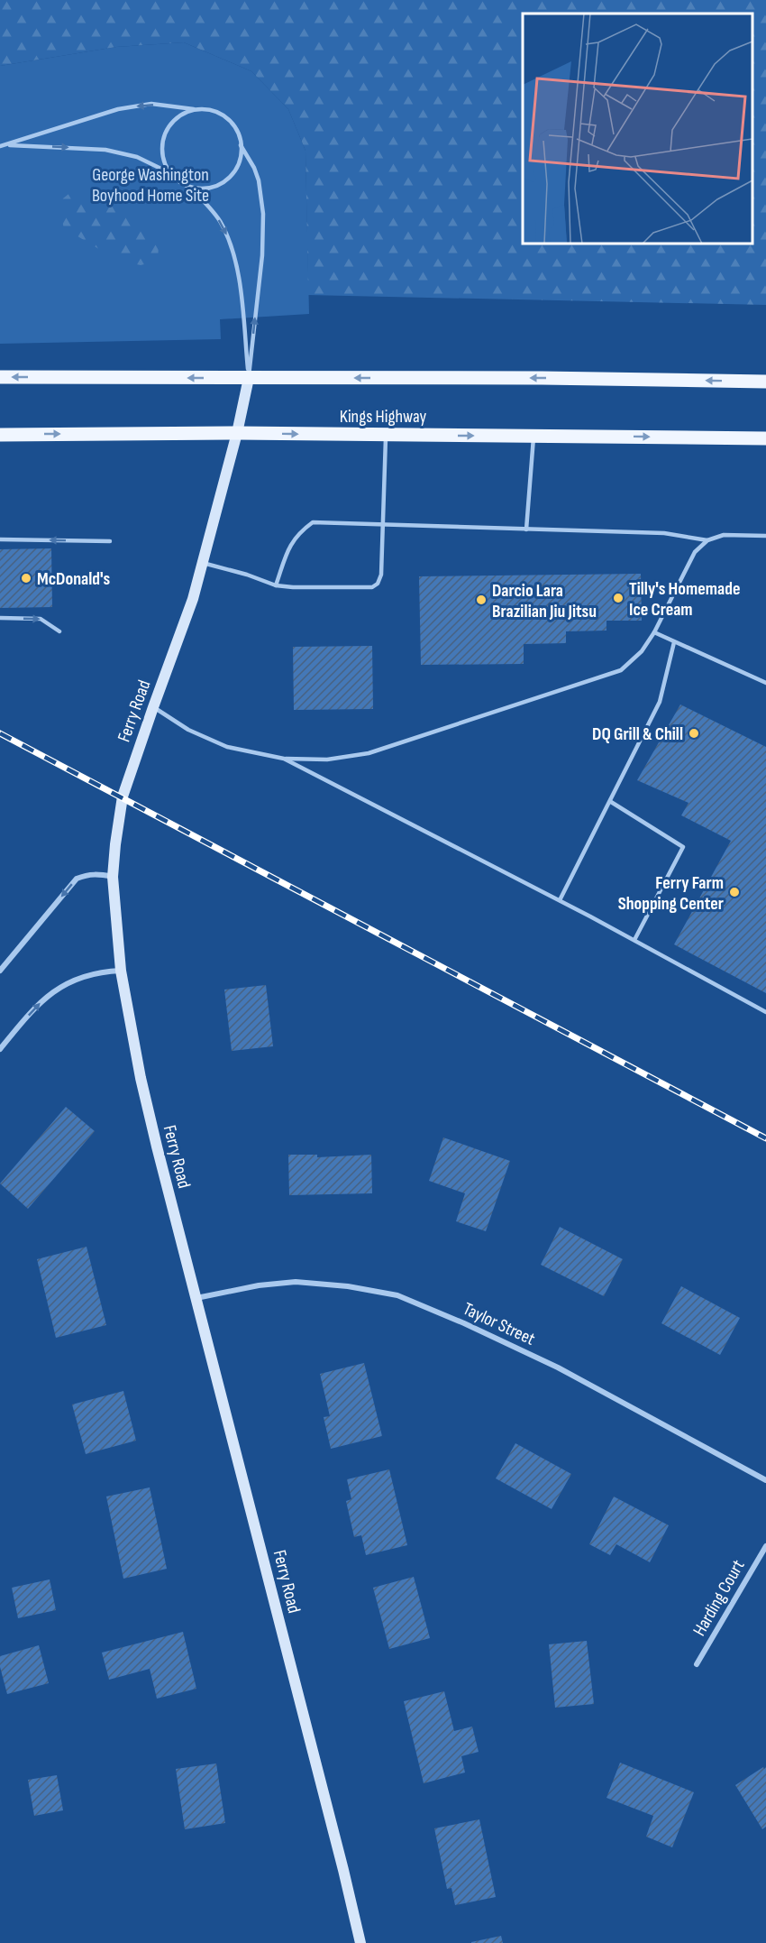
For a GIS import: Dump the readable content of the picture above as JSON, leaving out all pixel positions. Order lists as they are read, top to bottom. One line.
{"streets":{"main road":["Kings Highway","Ferry Road"],"street":["Taylor Street","Harding Court"]},"crossings":[["Kings Highway","Ferry Road"],["Ferry Road","Taylor Street"]],"parks":["George Washington Boyhood Home Site"],"places":["McDonald's","Tilly's Homemade Ice Cream","Darcio Lara Brazilian Jiu Jitsu","DQ Grill & Chill","Ferry Farm Shopping Center"]}
